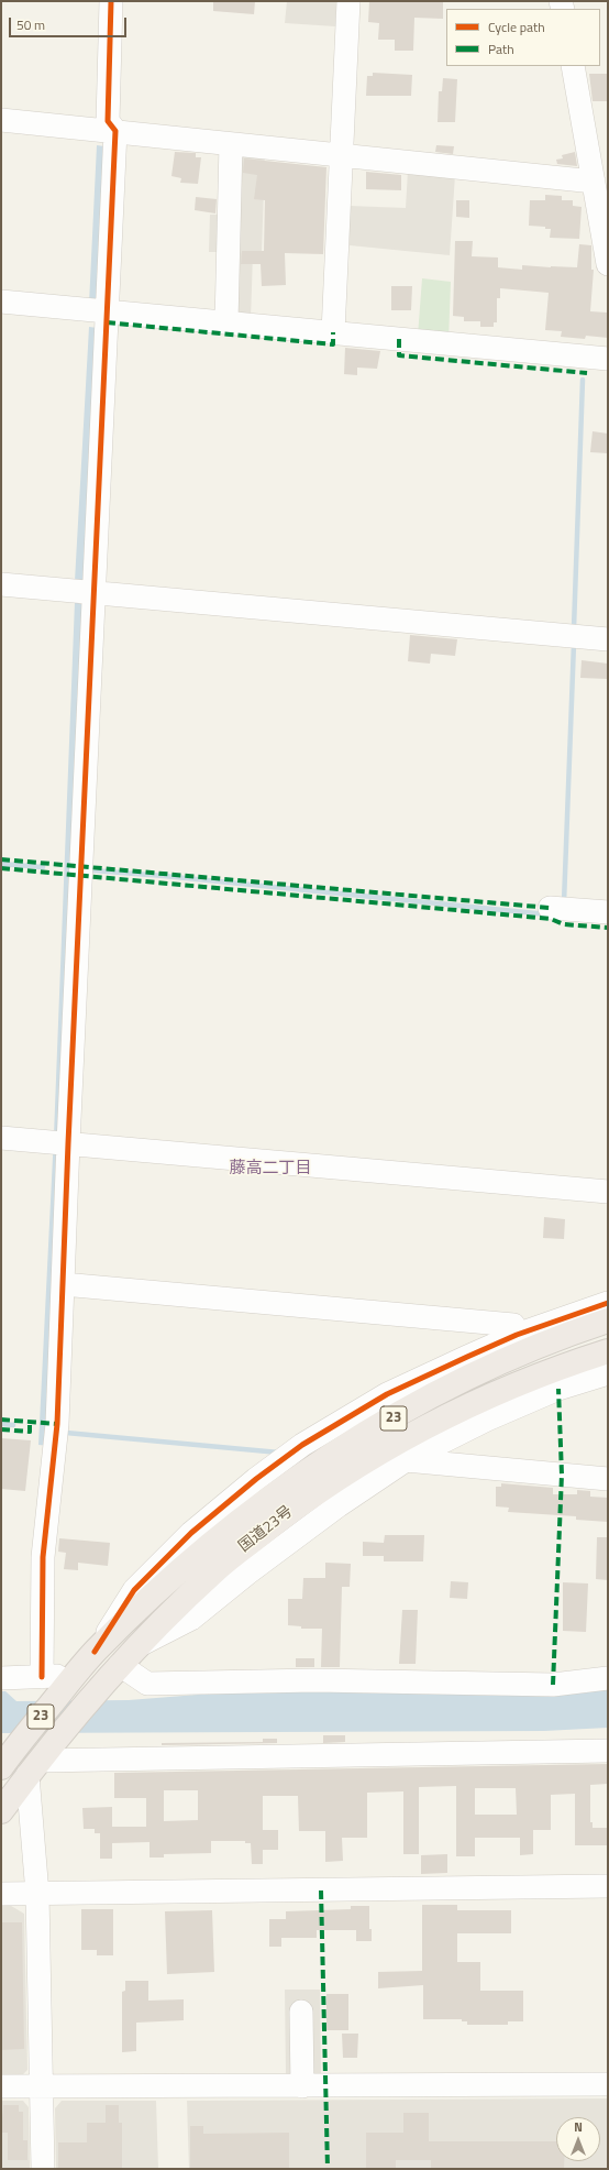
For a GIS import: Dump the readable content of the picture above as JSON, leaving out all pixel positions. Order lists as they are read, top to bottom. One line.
{"streets":{"highway":["23","国道23号"]},"districts":["藤高二丁目"],"legend":["Cycle path","Path"],"scale_bar":"50 m","north":"top"}
